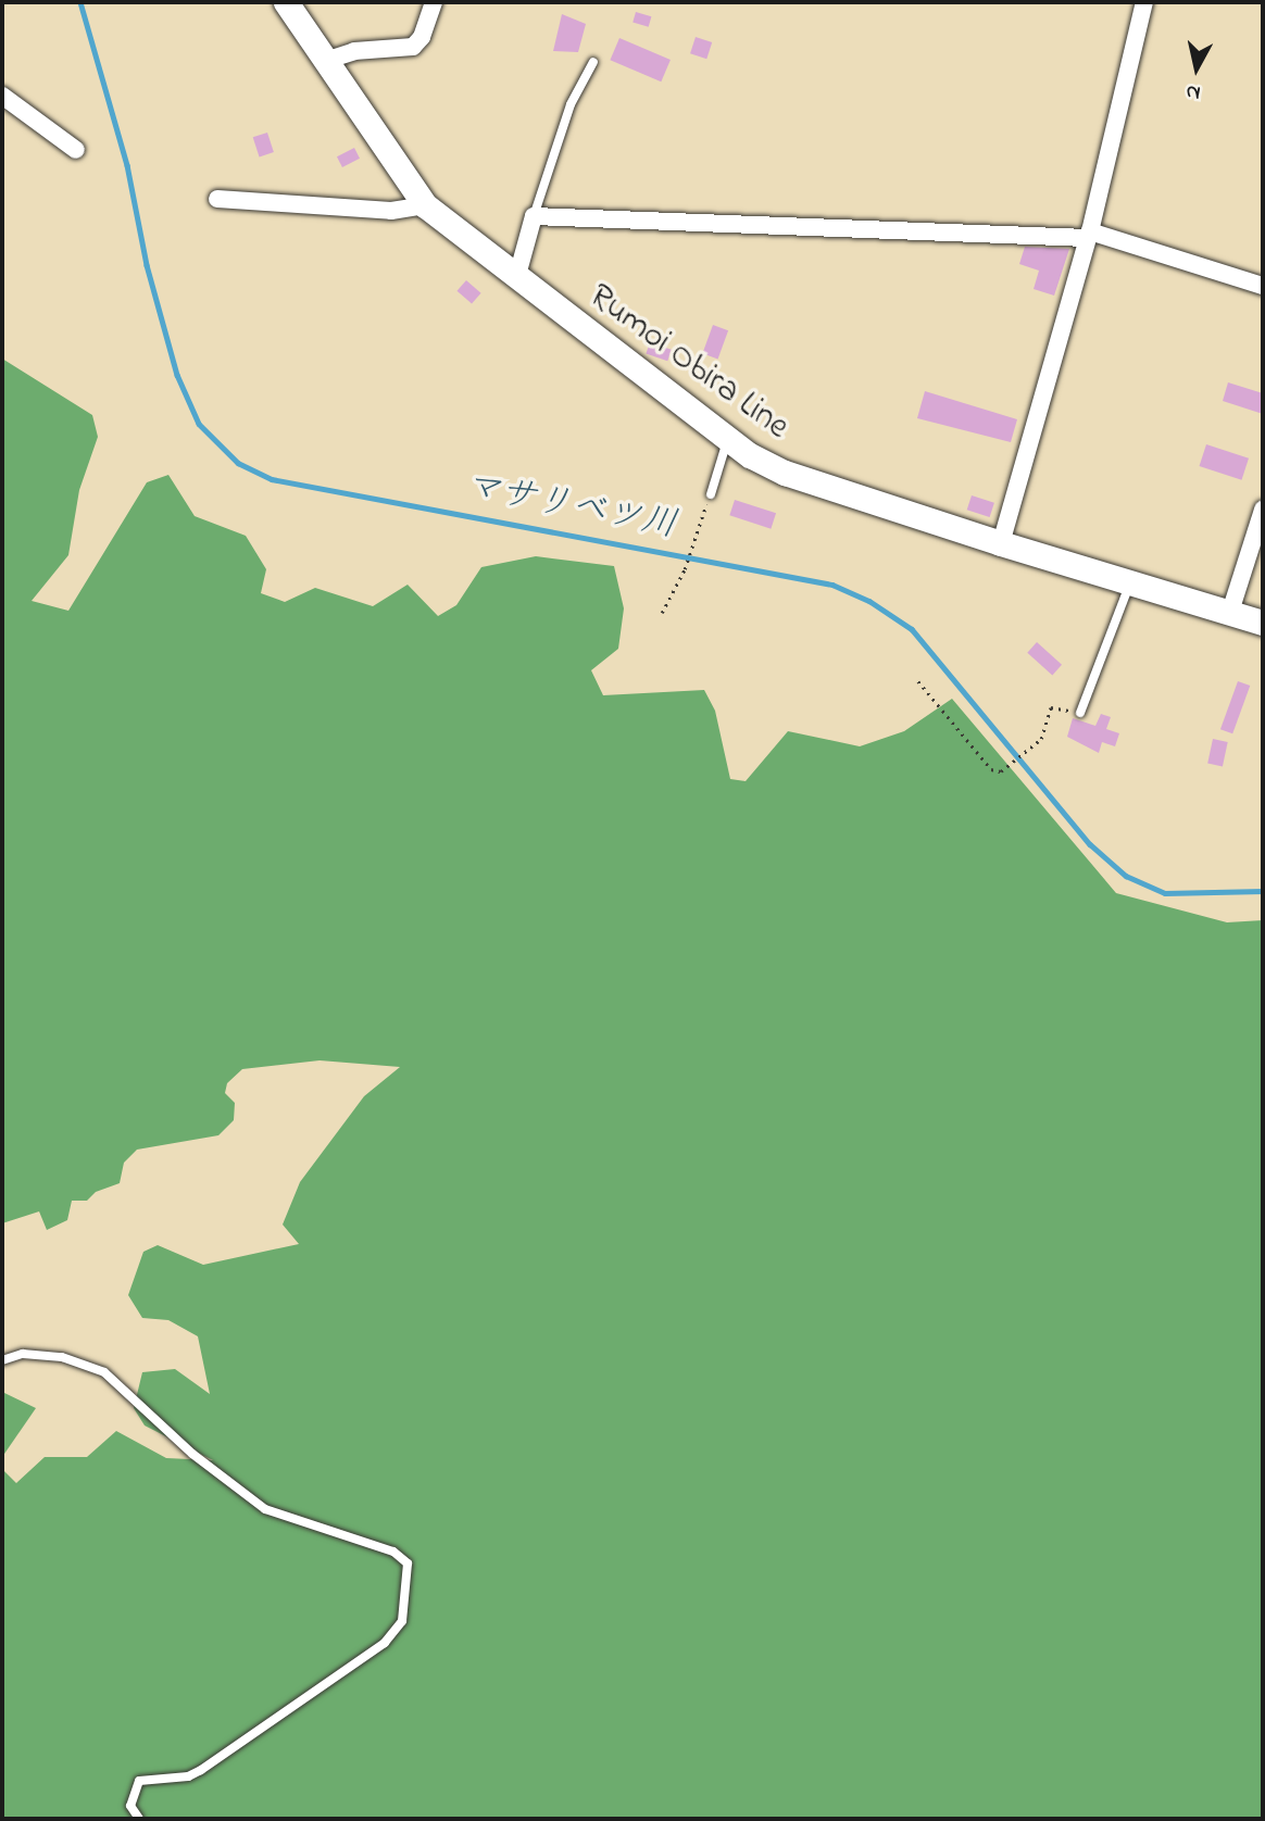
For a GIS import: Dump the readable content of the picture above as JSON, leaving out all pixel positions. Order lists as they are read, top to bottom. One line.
{"streets":{"main road":["Rumoi Obira Line"]},"water":["マサリベツ川"],"north":"bottom"}
